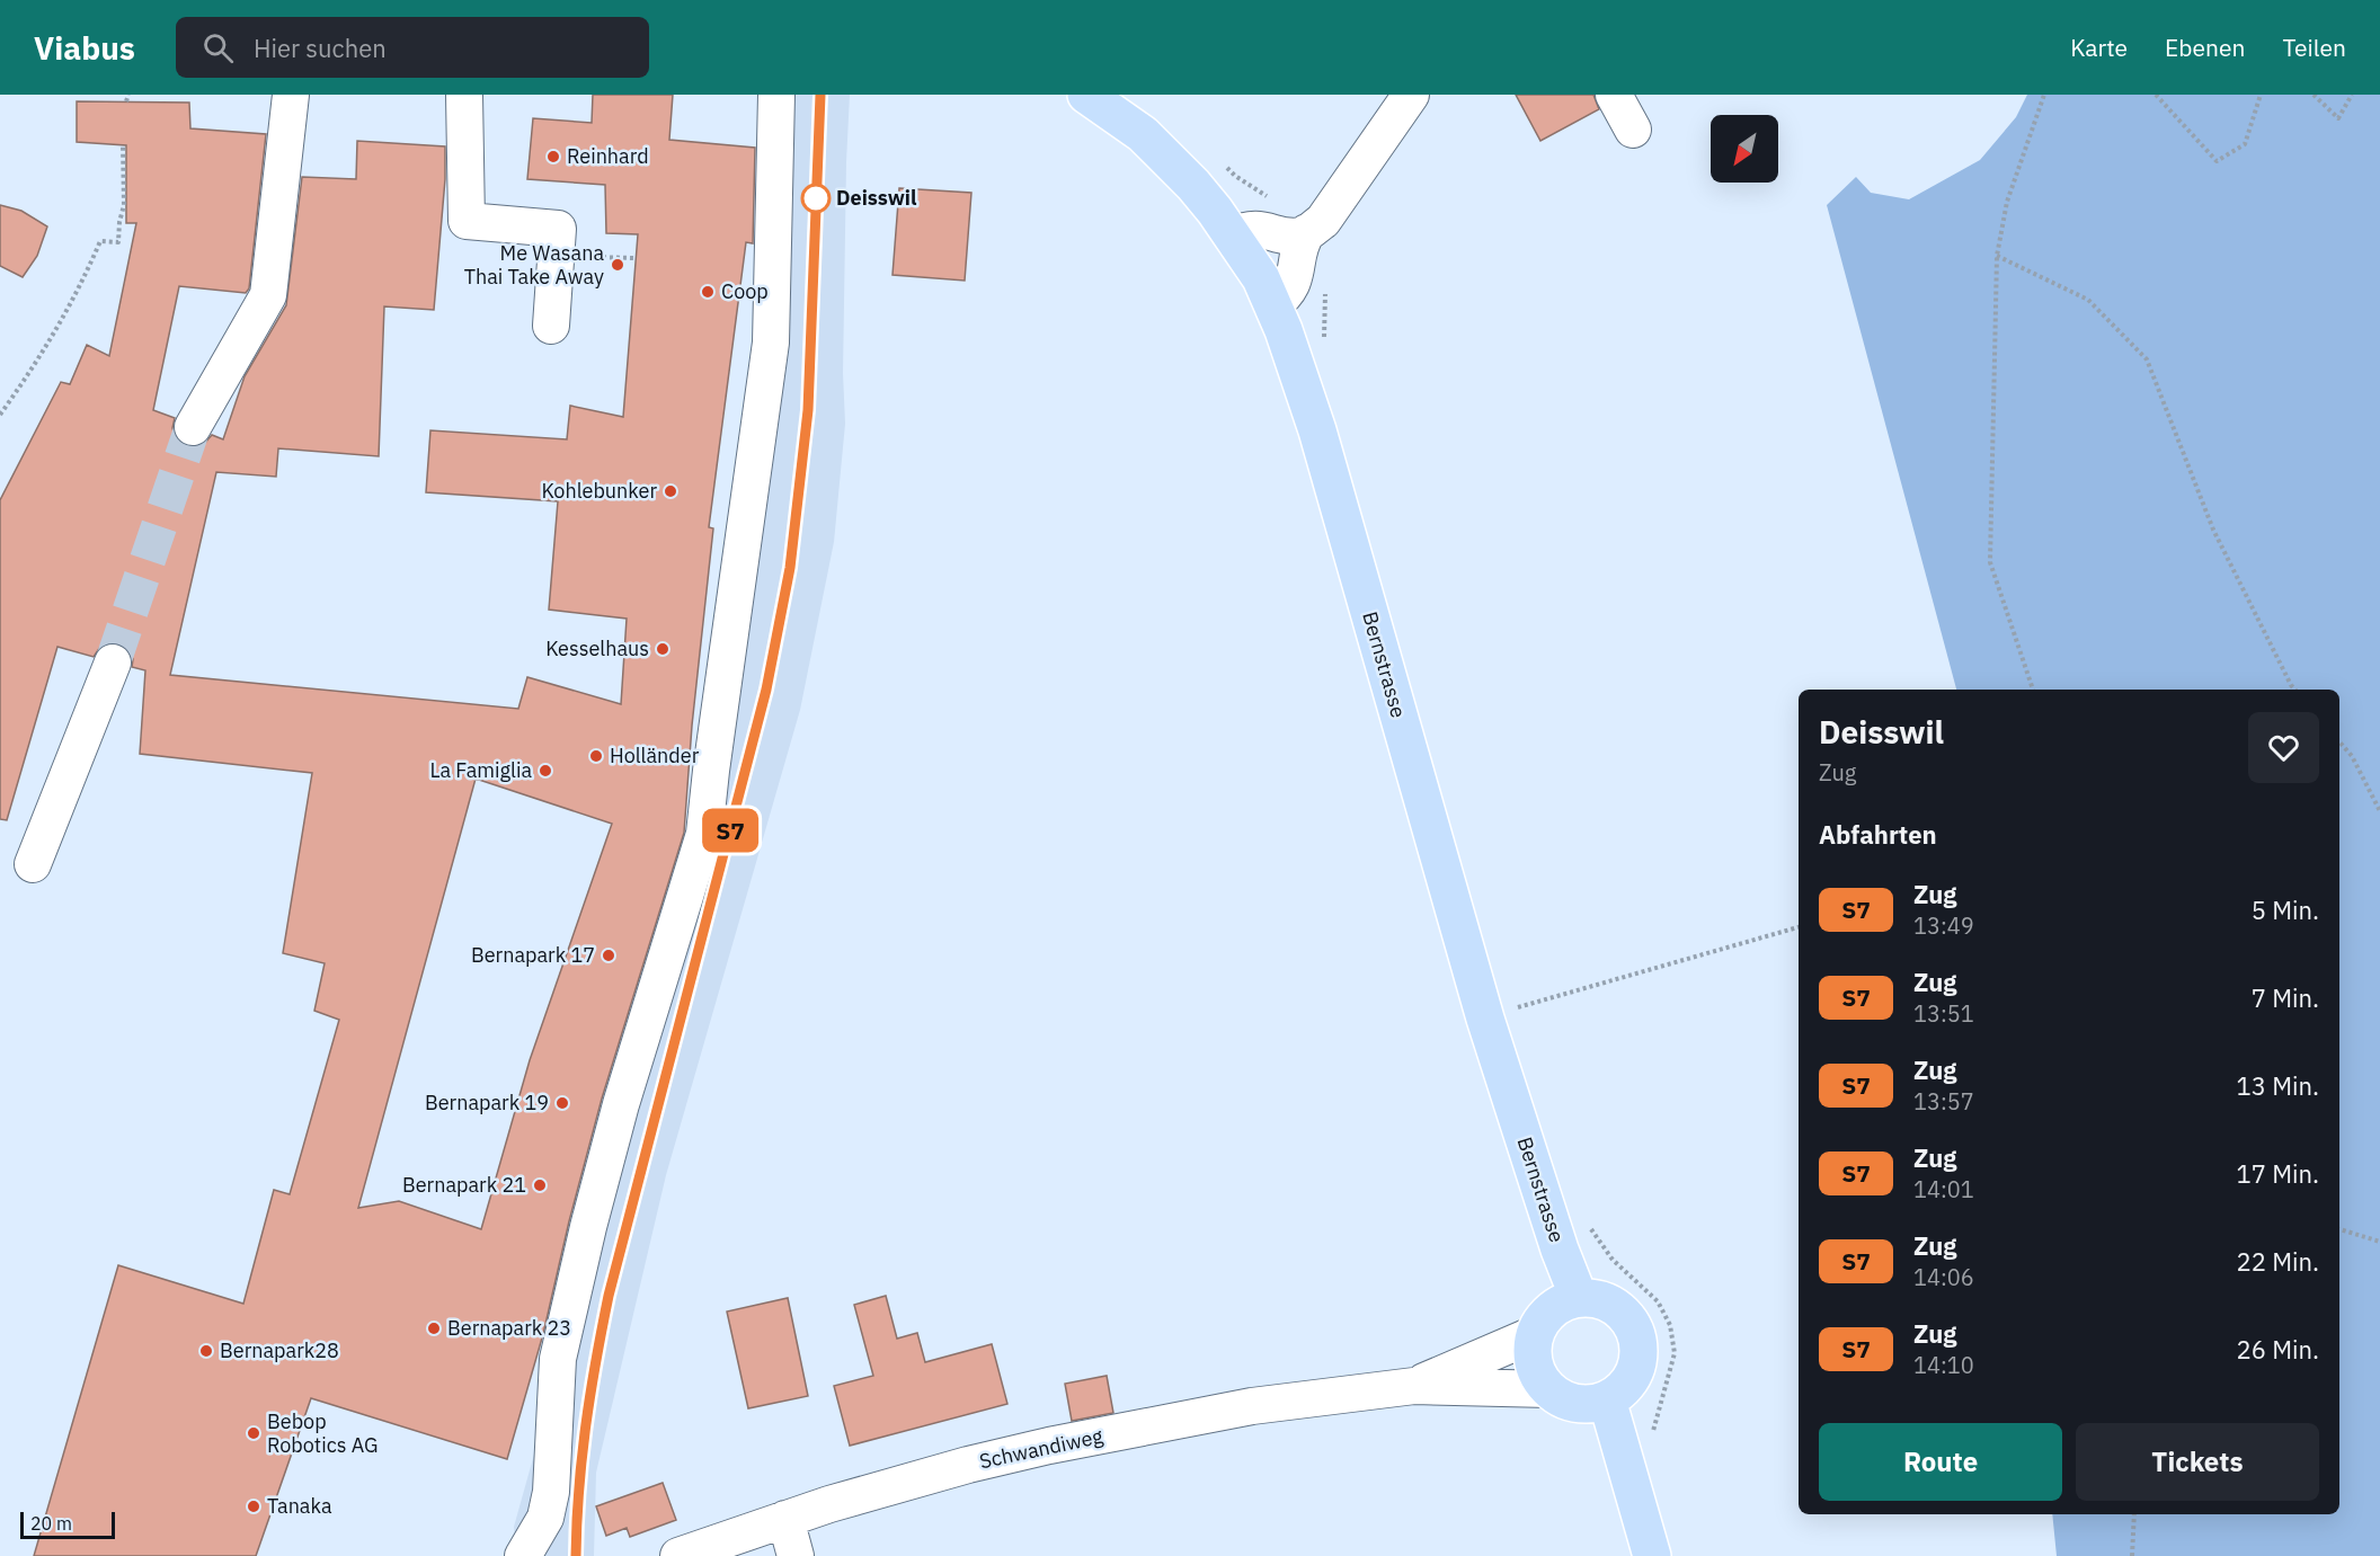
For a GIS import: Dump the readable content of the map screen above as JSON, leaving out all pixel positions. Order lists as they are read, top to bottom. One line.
{"streets":{"main road":["Bernstrasse"],"street":["Schwandiweg"]},"crossings":[["Bernstrasse","Schwandiweg"]],"places":["Reinhard","Deisswil","Me Wasana Thai Take Away","Coop","Kohlebunker","Kesselhaus","Holländer","La Famiglia","Bernapark 17","Bernapark 19","Bernapark 21","Bernapark 23","Bernapark28","Bebop Robotics AG","Tanaka"],"scale_bar":"20 m","north":"bottom left","page":{"header":"Viabus","search":"Hier suchen","nav":["Karte","Ebenen","Teilen"],"on_map":"S7","heading":[["Deisswil","Zug"],"Abfahrten"],"list":[{"mark":"S7","name":"Zug","note":"13:49","value":"5 Min."},{"mark":"S7","name":"Zug","note":"13:51","value":"7 Min."},{"mark":"S7","name":"Zug","note":"13:57","value":"13 Min."},{"mark":"S7","name":"Zug","note":"14:01","value":"17 Min."},{"mark":"S7","name":"Zug","note":"14:06","value":"22 Min."},{"mark":"S7","name":"Zug","note":"14:10","value":"26 Min."}],"buttons":["Route","Tickets"],"scale":"20 m"}}
